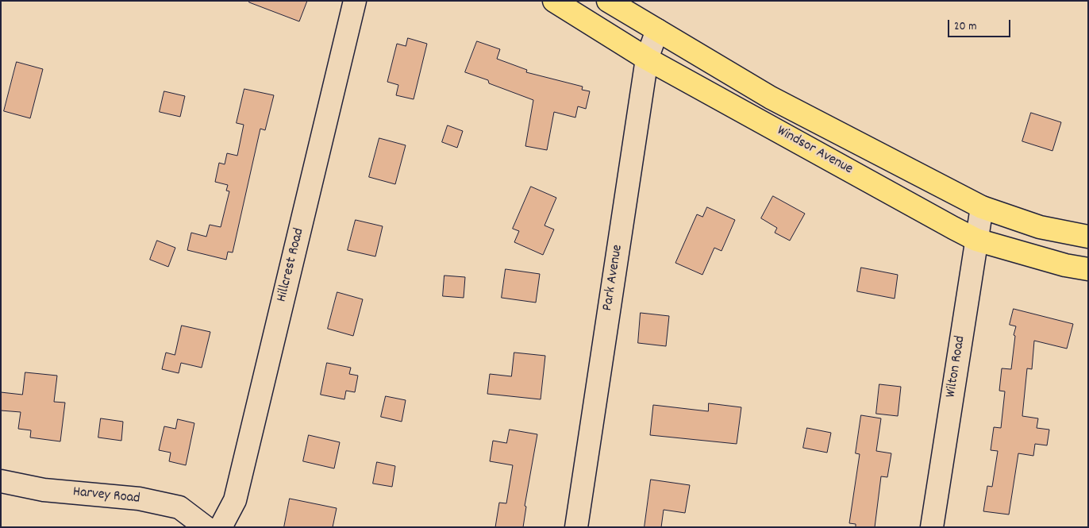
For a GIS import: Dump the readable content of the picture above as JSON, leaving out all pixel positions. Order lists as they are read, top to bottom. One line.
{"streets":{"main road":["Windsor Avenue"],"street":["Hillcrest Road","Park Avenue","Wilton Road","Harvey Road"]},"crossings":[["Windsor Avenue","Park Avenue"],["Windsor Avenue","Wilton Road"]],"scale_bar":"20 m"}
